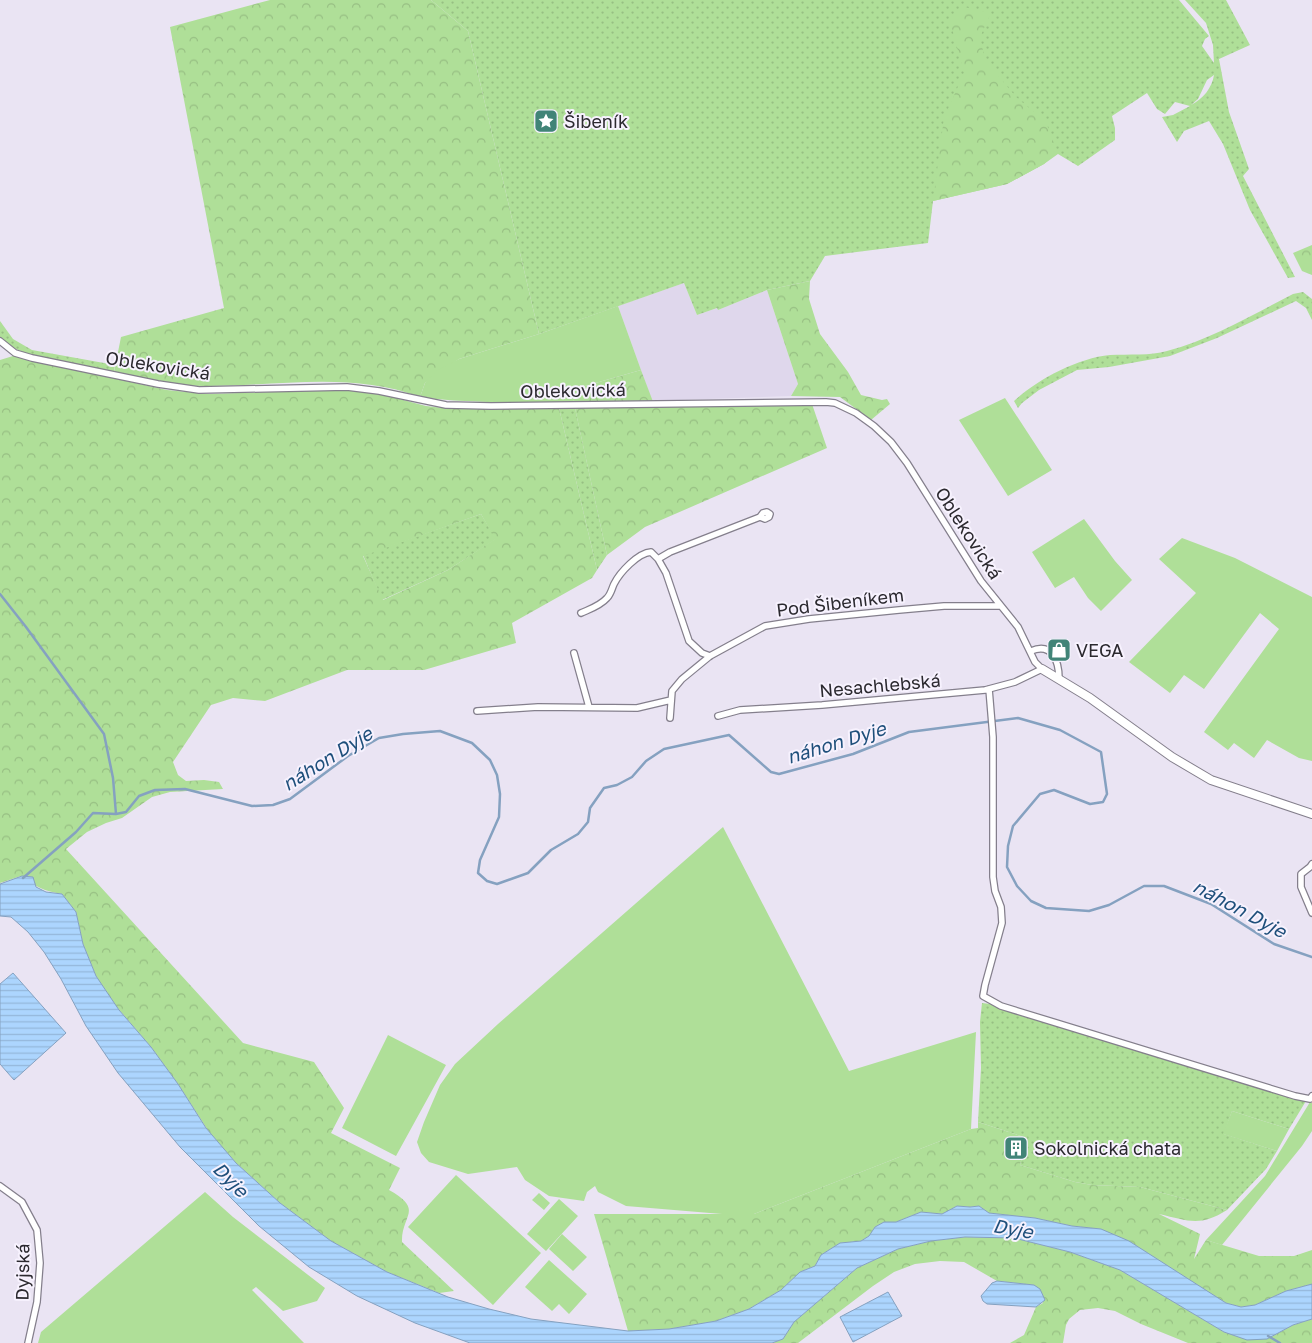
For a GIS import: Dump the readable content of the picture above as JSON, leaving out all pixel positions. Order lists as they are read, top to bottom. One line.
{"streets":{"street":["Oblekovická","Pod Šibeníkem","Nesachlebská","Dyjská"]},"crossings":[["Oblekovická","Pod Šibeníkem"],["Oblekovická","Nesachlebská"]],"water":["náhon Dyje","Dyje"],"places":{"place":["Šibeník"],"shop":["VEGA"],"building":["Sokolnická chata"]}}
